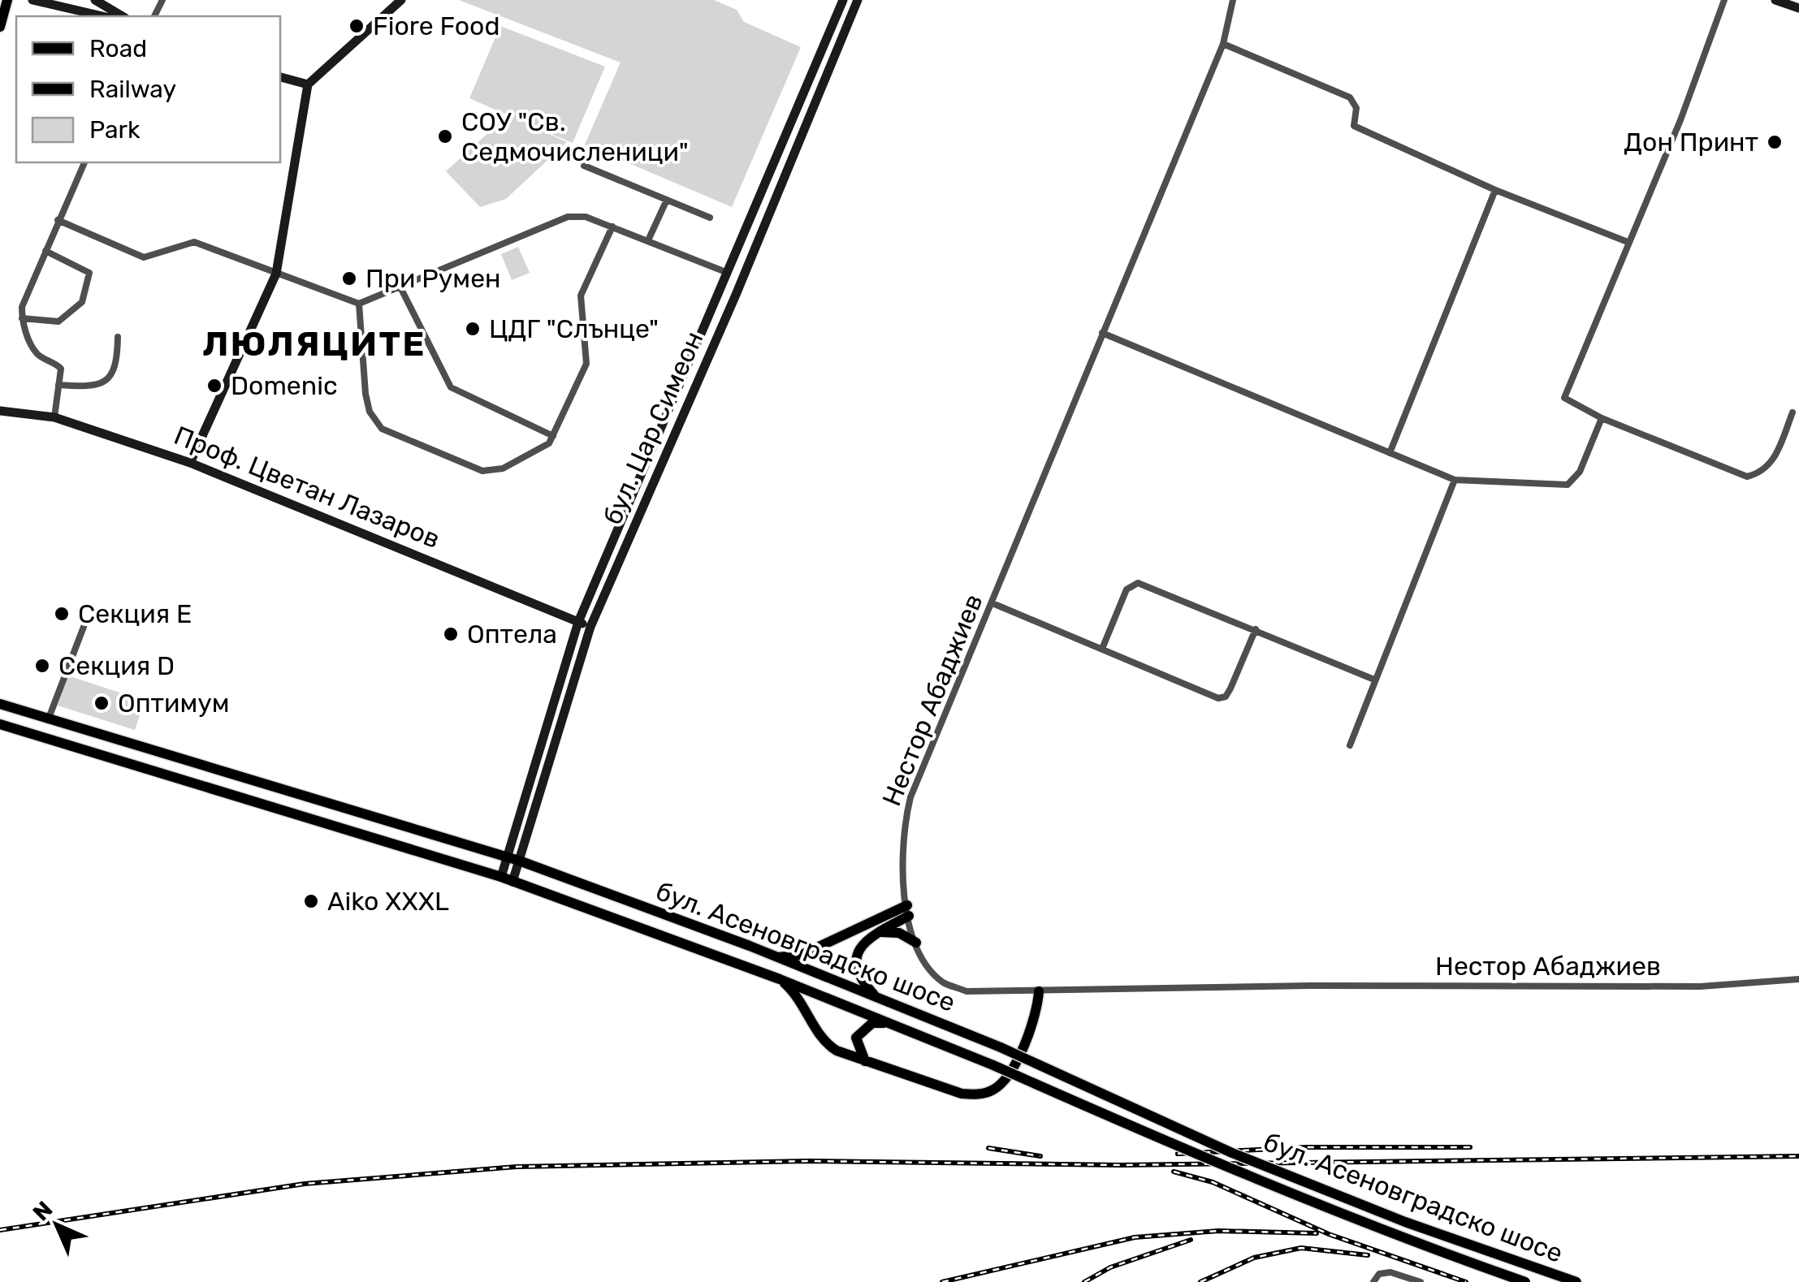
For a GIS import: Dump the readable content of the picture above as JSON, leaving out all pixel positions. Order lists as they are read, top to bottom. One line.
{"streets":{"main road":["бул. Цар Симеон","Проф. Цветан Лазаров","бул. Асеновградско шосе"],"street":["Нестор Абаджиев"]},"crossings":[["бул. Цар Симеон","Проф. Цветан Лазаров"],["бул. Цар Симеон","бул. Асеновградско шосе"]],"districts":["ЛЮЛЯЦИТЕ"],"places":["Fiore Food","СОУ \"Св. Седмочисленици\"","Дон Принт","При Румен","ЦДГ \"Слънце\"","Domenic","Секция E","Оптела","Секция D","Оптимум","Aiko XXXL"],"legend":["Road","Railway","Park"],"north":"top left"}
